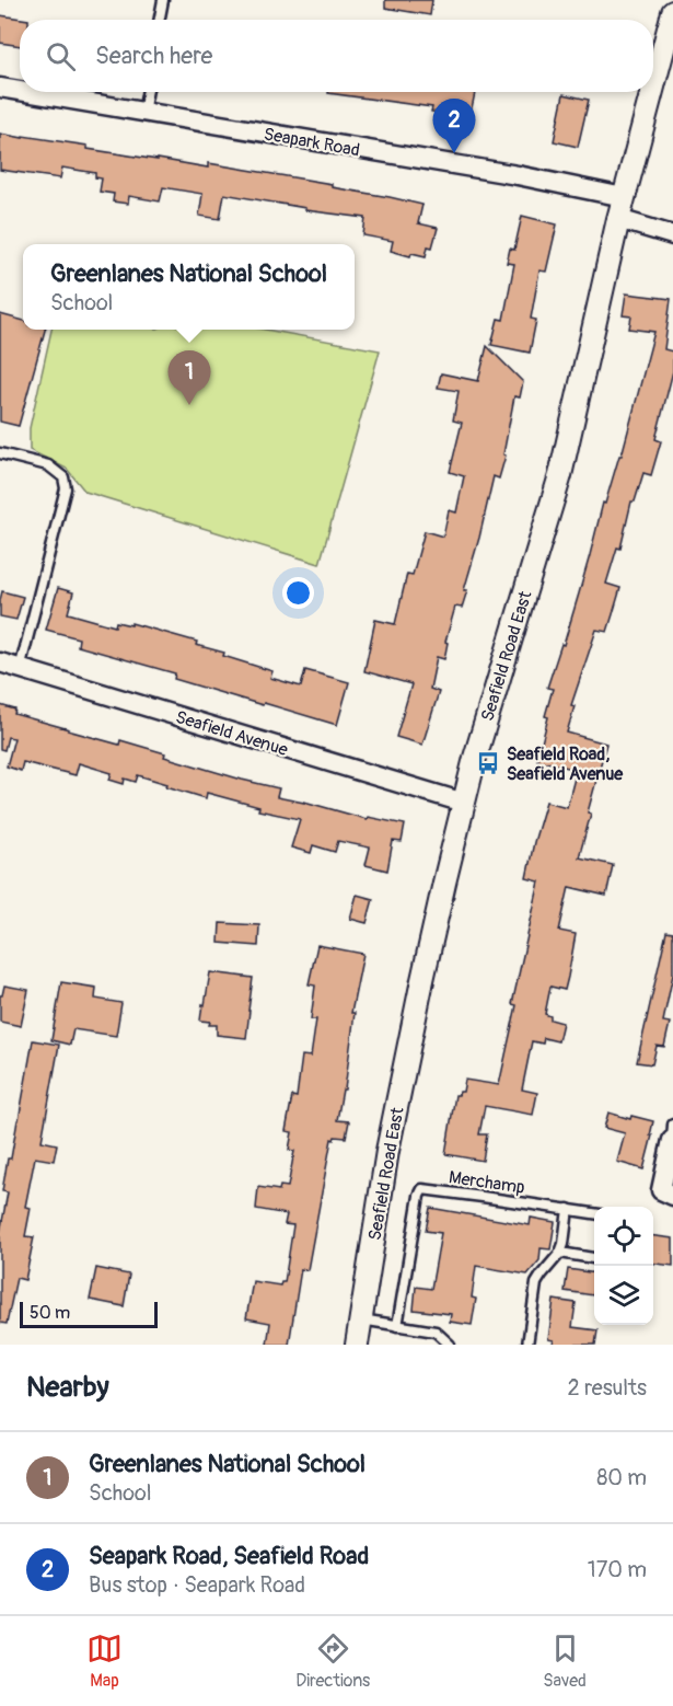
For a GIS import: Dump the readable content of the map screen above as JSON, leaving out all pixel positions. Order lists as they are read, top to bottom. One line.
{"streets":{"street":["Seapark Road","Seafield Road East","Seafield Avenue"],"lane":["Merchamp"]},"crossings":[["Seapark Road","Seafield Road East"],["Seafield Road East","Seafield Avenue"]],"places":{"bus stop":["Seafield Road, Seafield Avenue"]},"scale_bar":"50 m","page":{"search":"Search here","pins":["2","1"],"popup":["Greenlanes National School","School"],"scale":"50 m","heading":["Nearby","2 results"],"list":[{"mark":"1","name":"Greenlanes National School","note":"School","value":"80 m"},{"mark":"2","name":"Seapark Road, Seafield Road","note":"Bus stop · Seapark Road","value":"170 m"}],"nav":["Map","Directions","Saved"]}}
